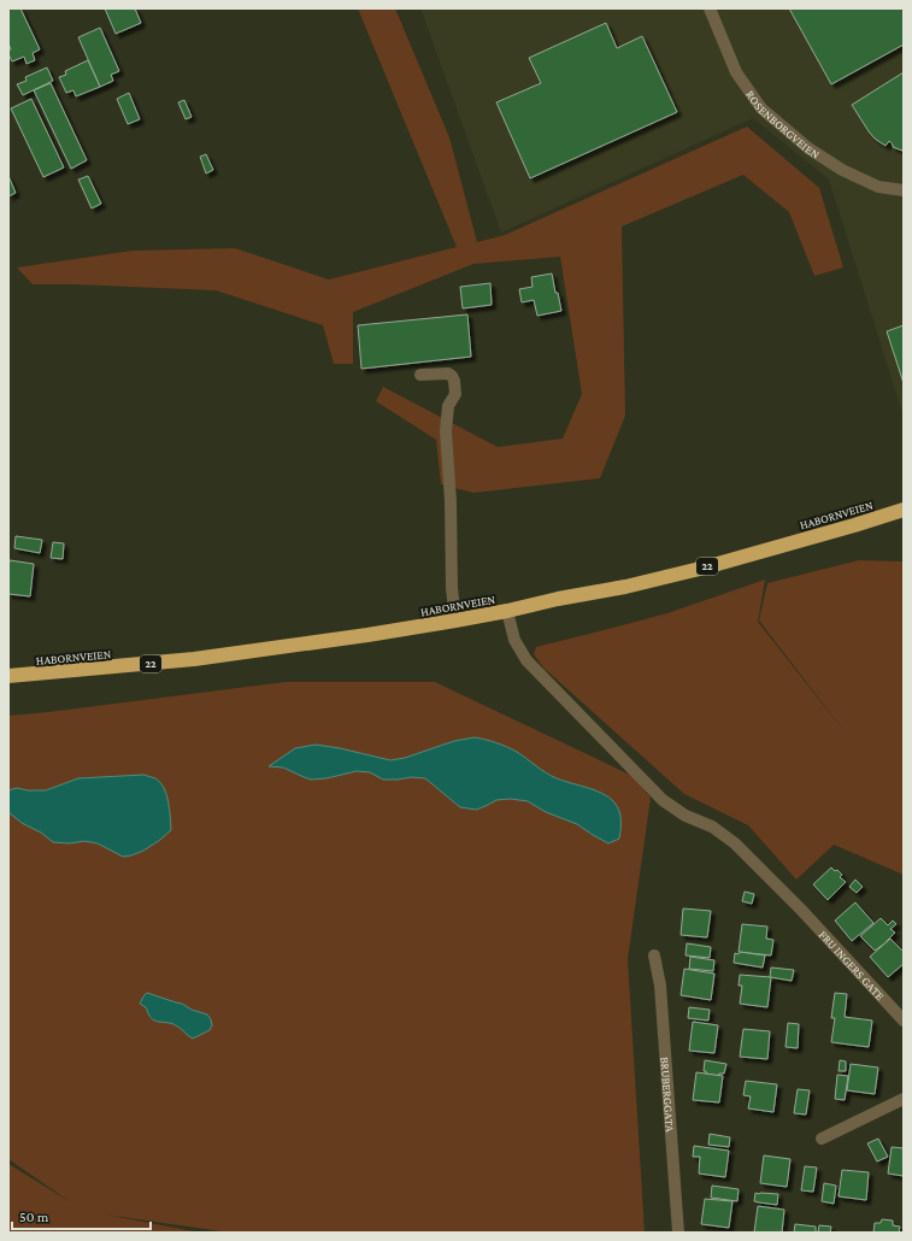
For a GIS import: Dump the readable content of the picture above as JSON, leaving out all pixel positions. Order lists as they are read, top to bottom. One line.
{"streets":{"highway":["HABORNVEIEN","22"],"street":["ROSENBORGVEIEN","FRU INGERS GATE","BRUBERGGATA"]},"crossings":[["HABORNVEIEN","FRU INGERS GATE"]],"scale_bar":"50 m"}
